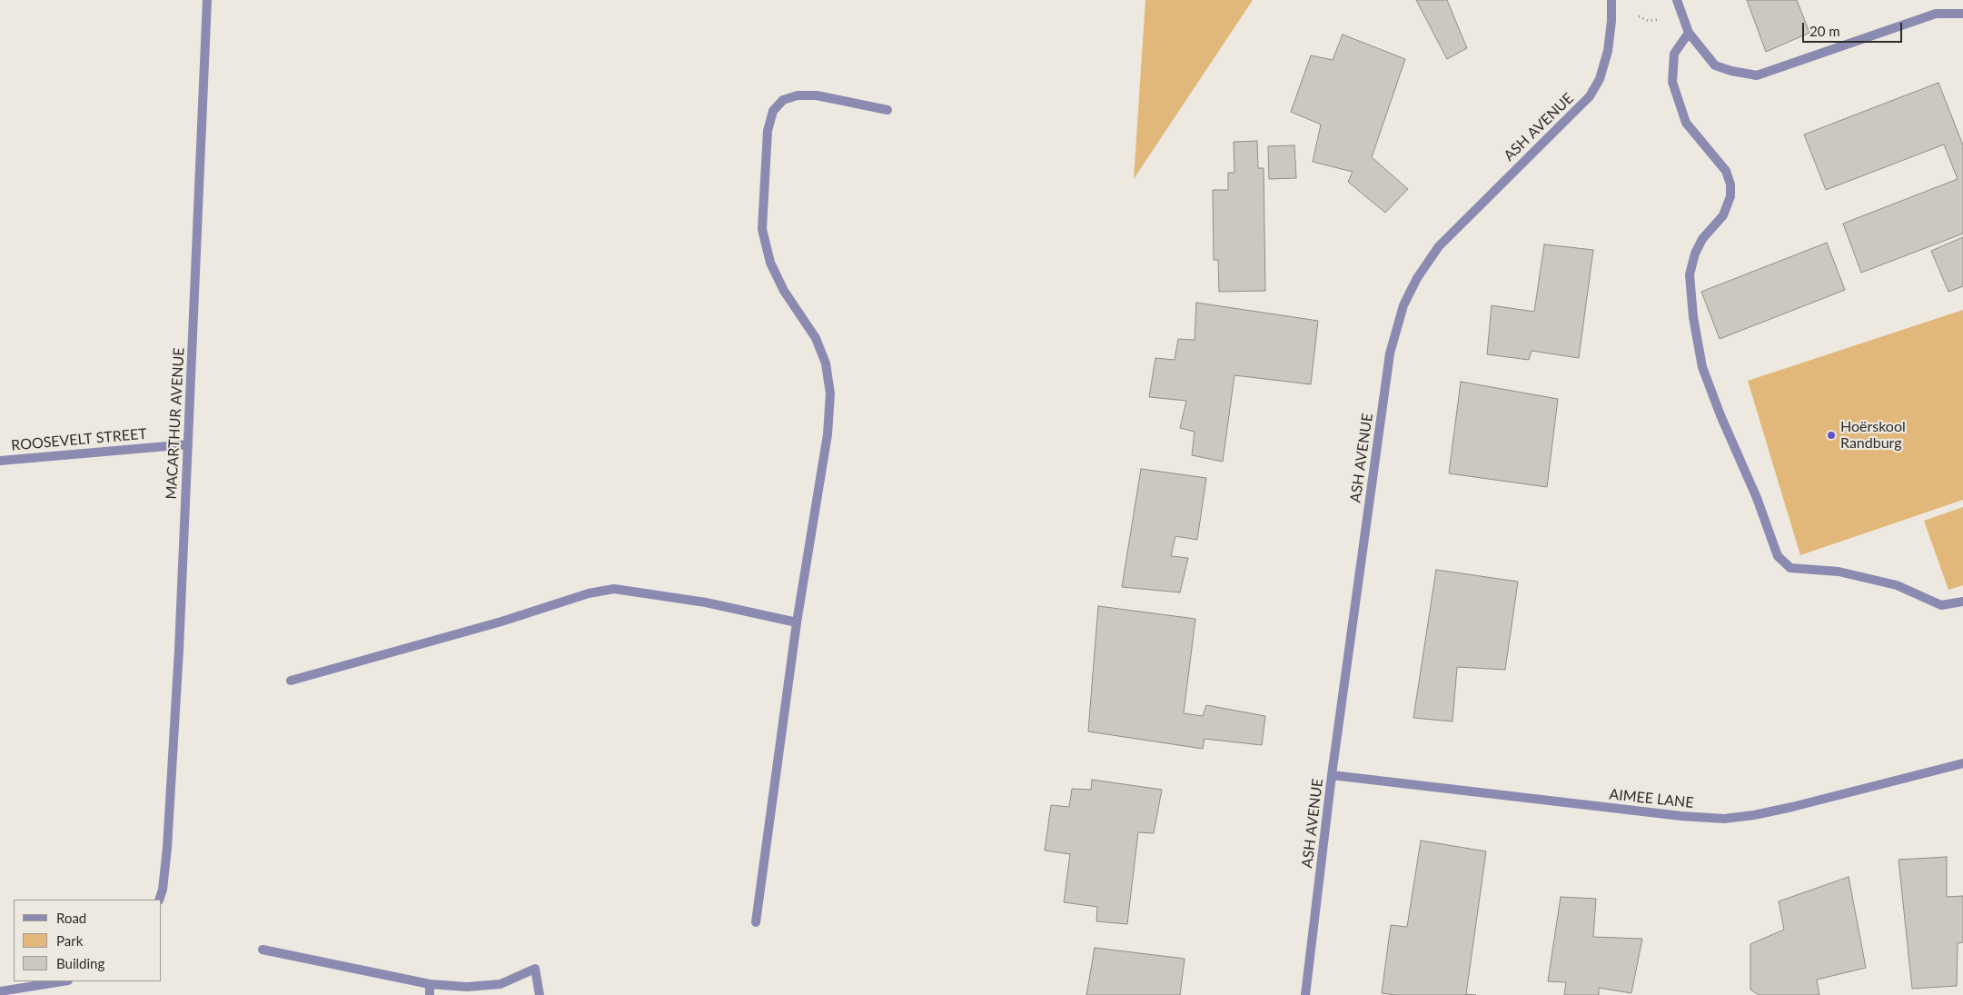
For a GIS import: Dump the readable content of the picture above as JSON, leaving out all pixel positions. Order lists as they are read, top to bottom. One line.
{"streets":{"street":["ASH AVENUE","MACARTHUR AVENUE","ROOSEVELT STREET","AIMEE LANE"]},"crossings":[["ASH AVENUE","AIMEE LANE"],["MACARTHUR AVENUE","ROOSEVELT STREET"]],"places":["Hoërskool Randburg"],"legend":["Road","Park","Building"],"scale_bar":"20 m"}
